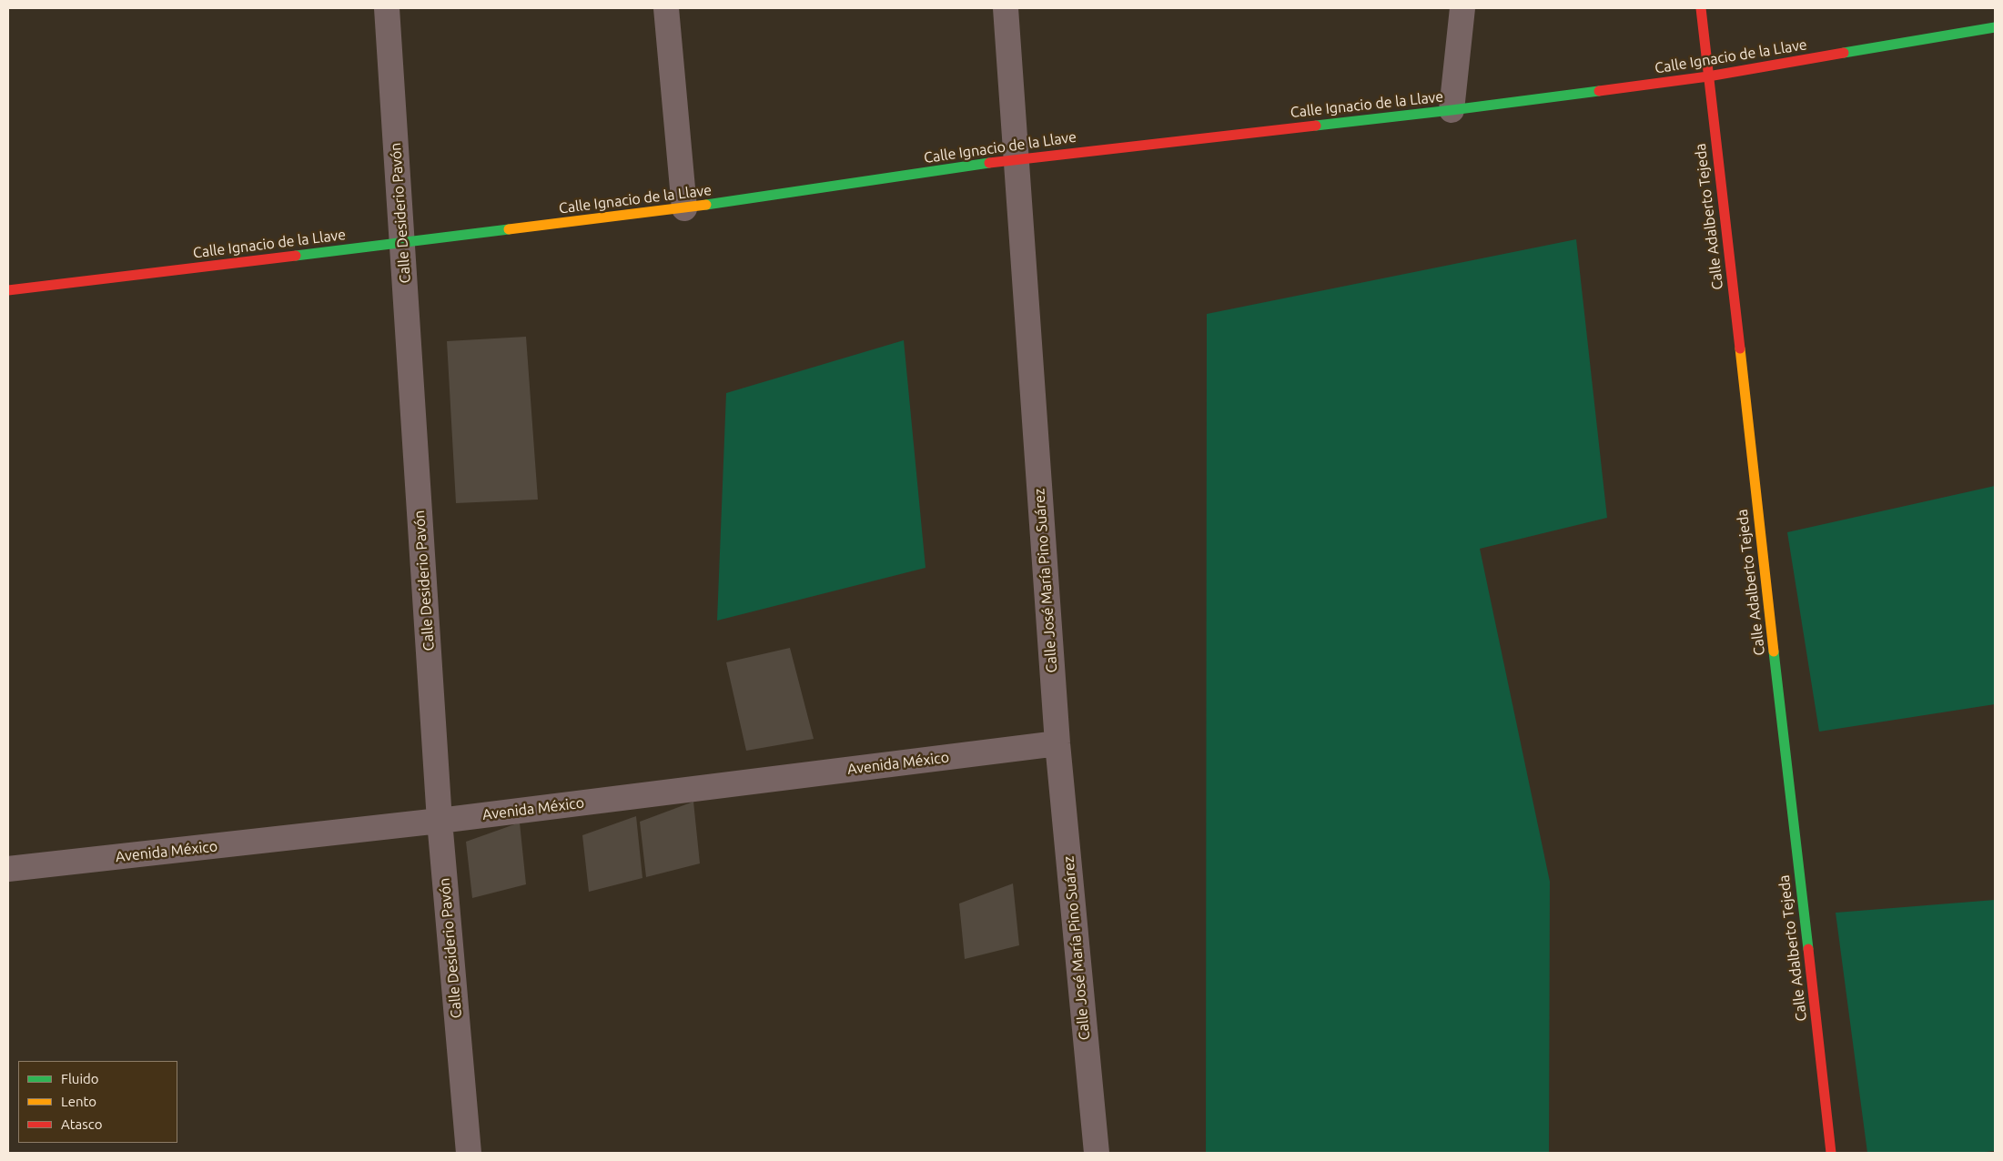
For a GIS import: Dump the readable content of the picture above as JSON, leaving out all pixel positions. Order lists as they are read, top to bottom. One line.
{"streets":{"street":["Calle Ignacio de la Llave","Calle Desiderio Pavón","Calle Adalberto Tejeda","Calle José María Pino Suárez","Avenida México"]},"crossings":[["Calle Ignacio de la Llave","Calle Desiderio Pavón"],["Calle Ignacio de la Llave","Calle Adalberto Tejeda"],["Calle Ignacio de la Llave","Calle José María Pino Suárez"],["Calle Desiderio Pavón","Avenida México"],["Calle José María Pino Suárez","Avenida México"]],"legend":["Fluido","Lento","Atasco"]}
